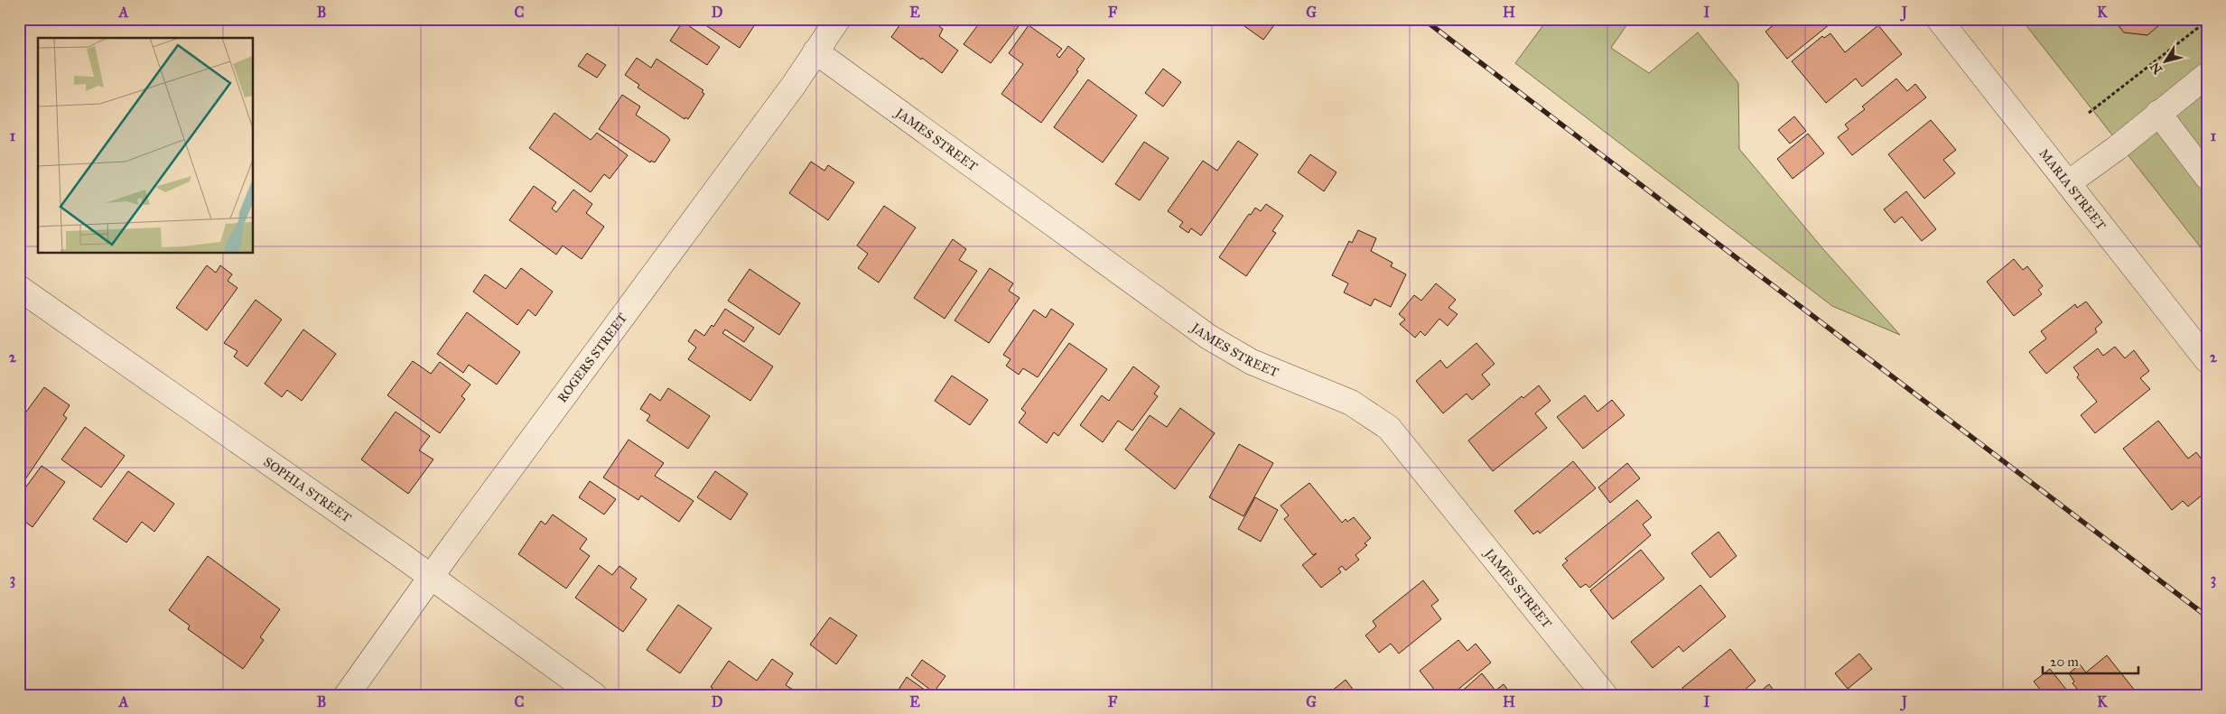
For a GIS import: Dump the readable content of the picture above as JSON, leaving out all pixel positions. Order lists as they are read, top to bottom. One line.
{"streets":{"street":["JAMES STREET","MARIA STREET","ROGERS STREET","SOPHIA STREET"]},"crossings":[["JAMES STREET","ROGERS STREET"],["ROGERS STREET","SOPHIA STREET"]],"scale_bar":"20 m","north":"bottom left","grid":{"columns":["A","B","C","D","E","F","G","H","I","J","K"],"rows":["1","2","3"]}}
